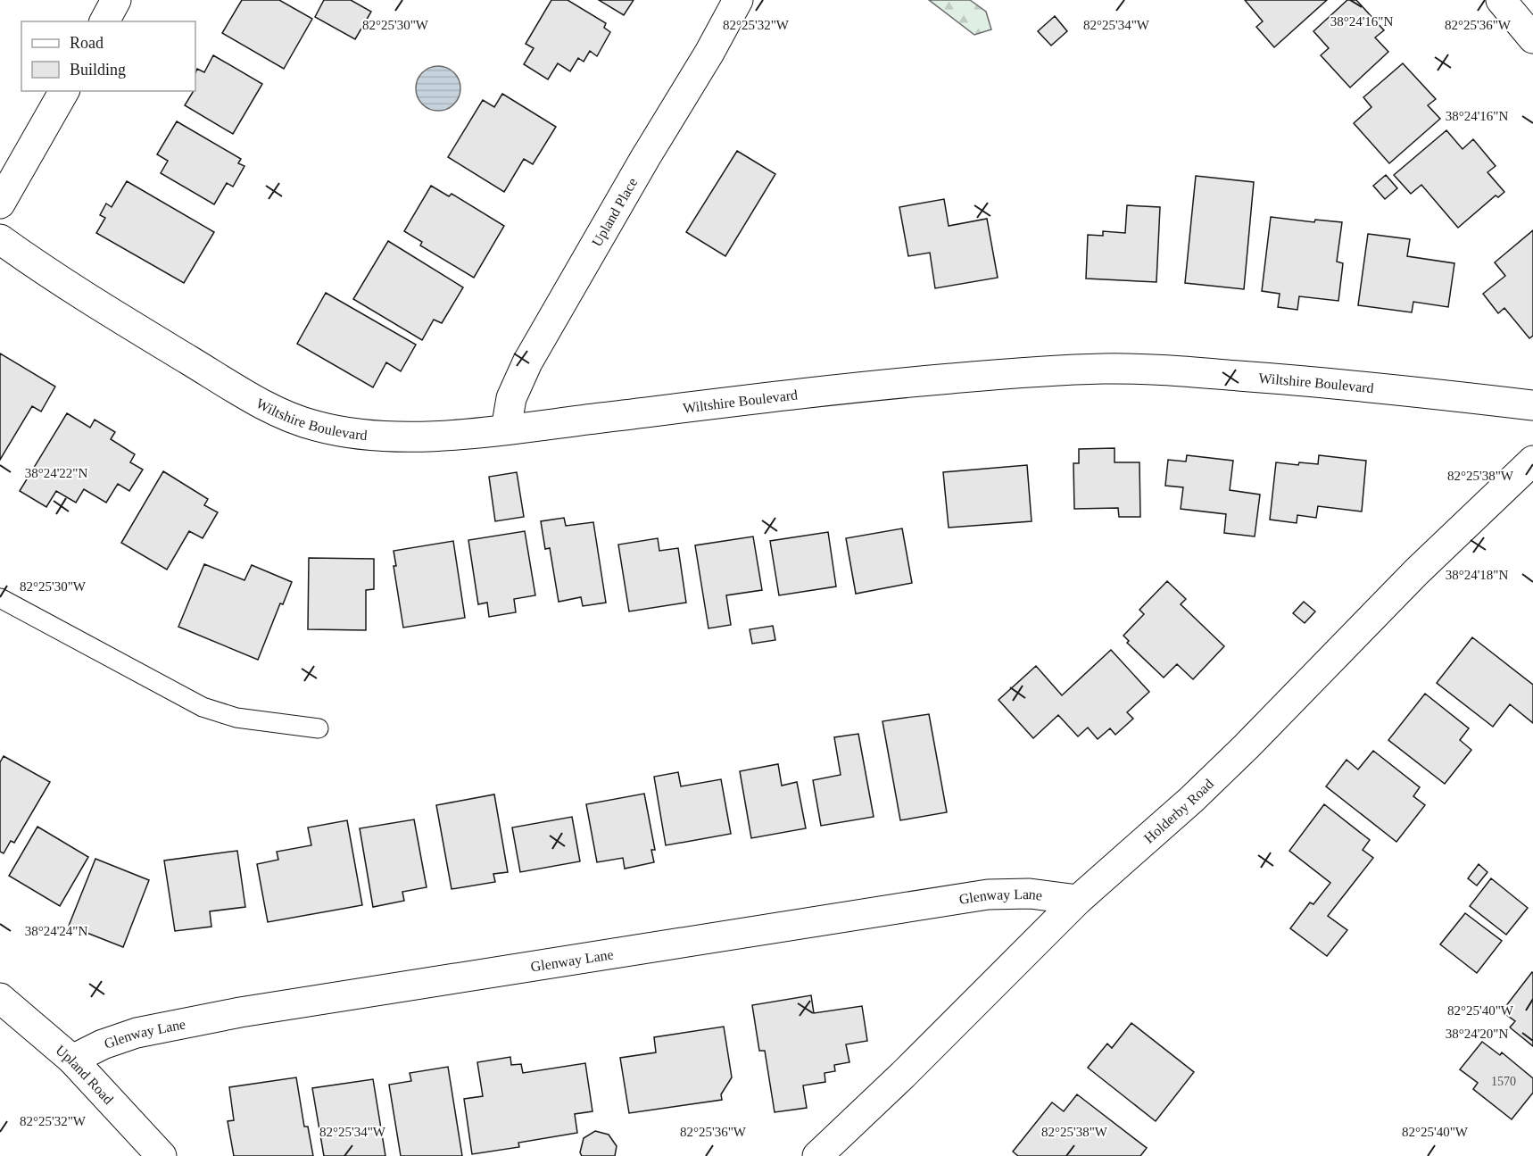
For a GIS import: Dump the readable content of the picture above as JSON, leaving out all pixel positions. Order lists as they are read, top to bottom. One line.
{"streets":{"street":["Upland Place","Wiltshire Boulevard","Holderby Road","Glenway Lane","Upland Road"]},"crossings":[["Upland Place","Wiltshire Boulevard"],["Holderby Road","Glenway Lane"],["Glenway Lane","Upland Road"]],"house_numbers":["1570"],"legend":["Road","Building"],"coordinates":["38°24'16\"N","82°25'30\"W","82°25'32\"W","82°25'34\"W","82°25'36\"W","38°24'22\"N","82°25'38\"W","38°24'18\"N","38°24'24\"N","82°25'40\"W","38°24'20\"N"]}
